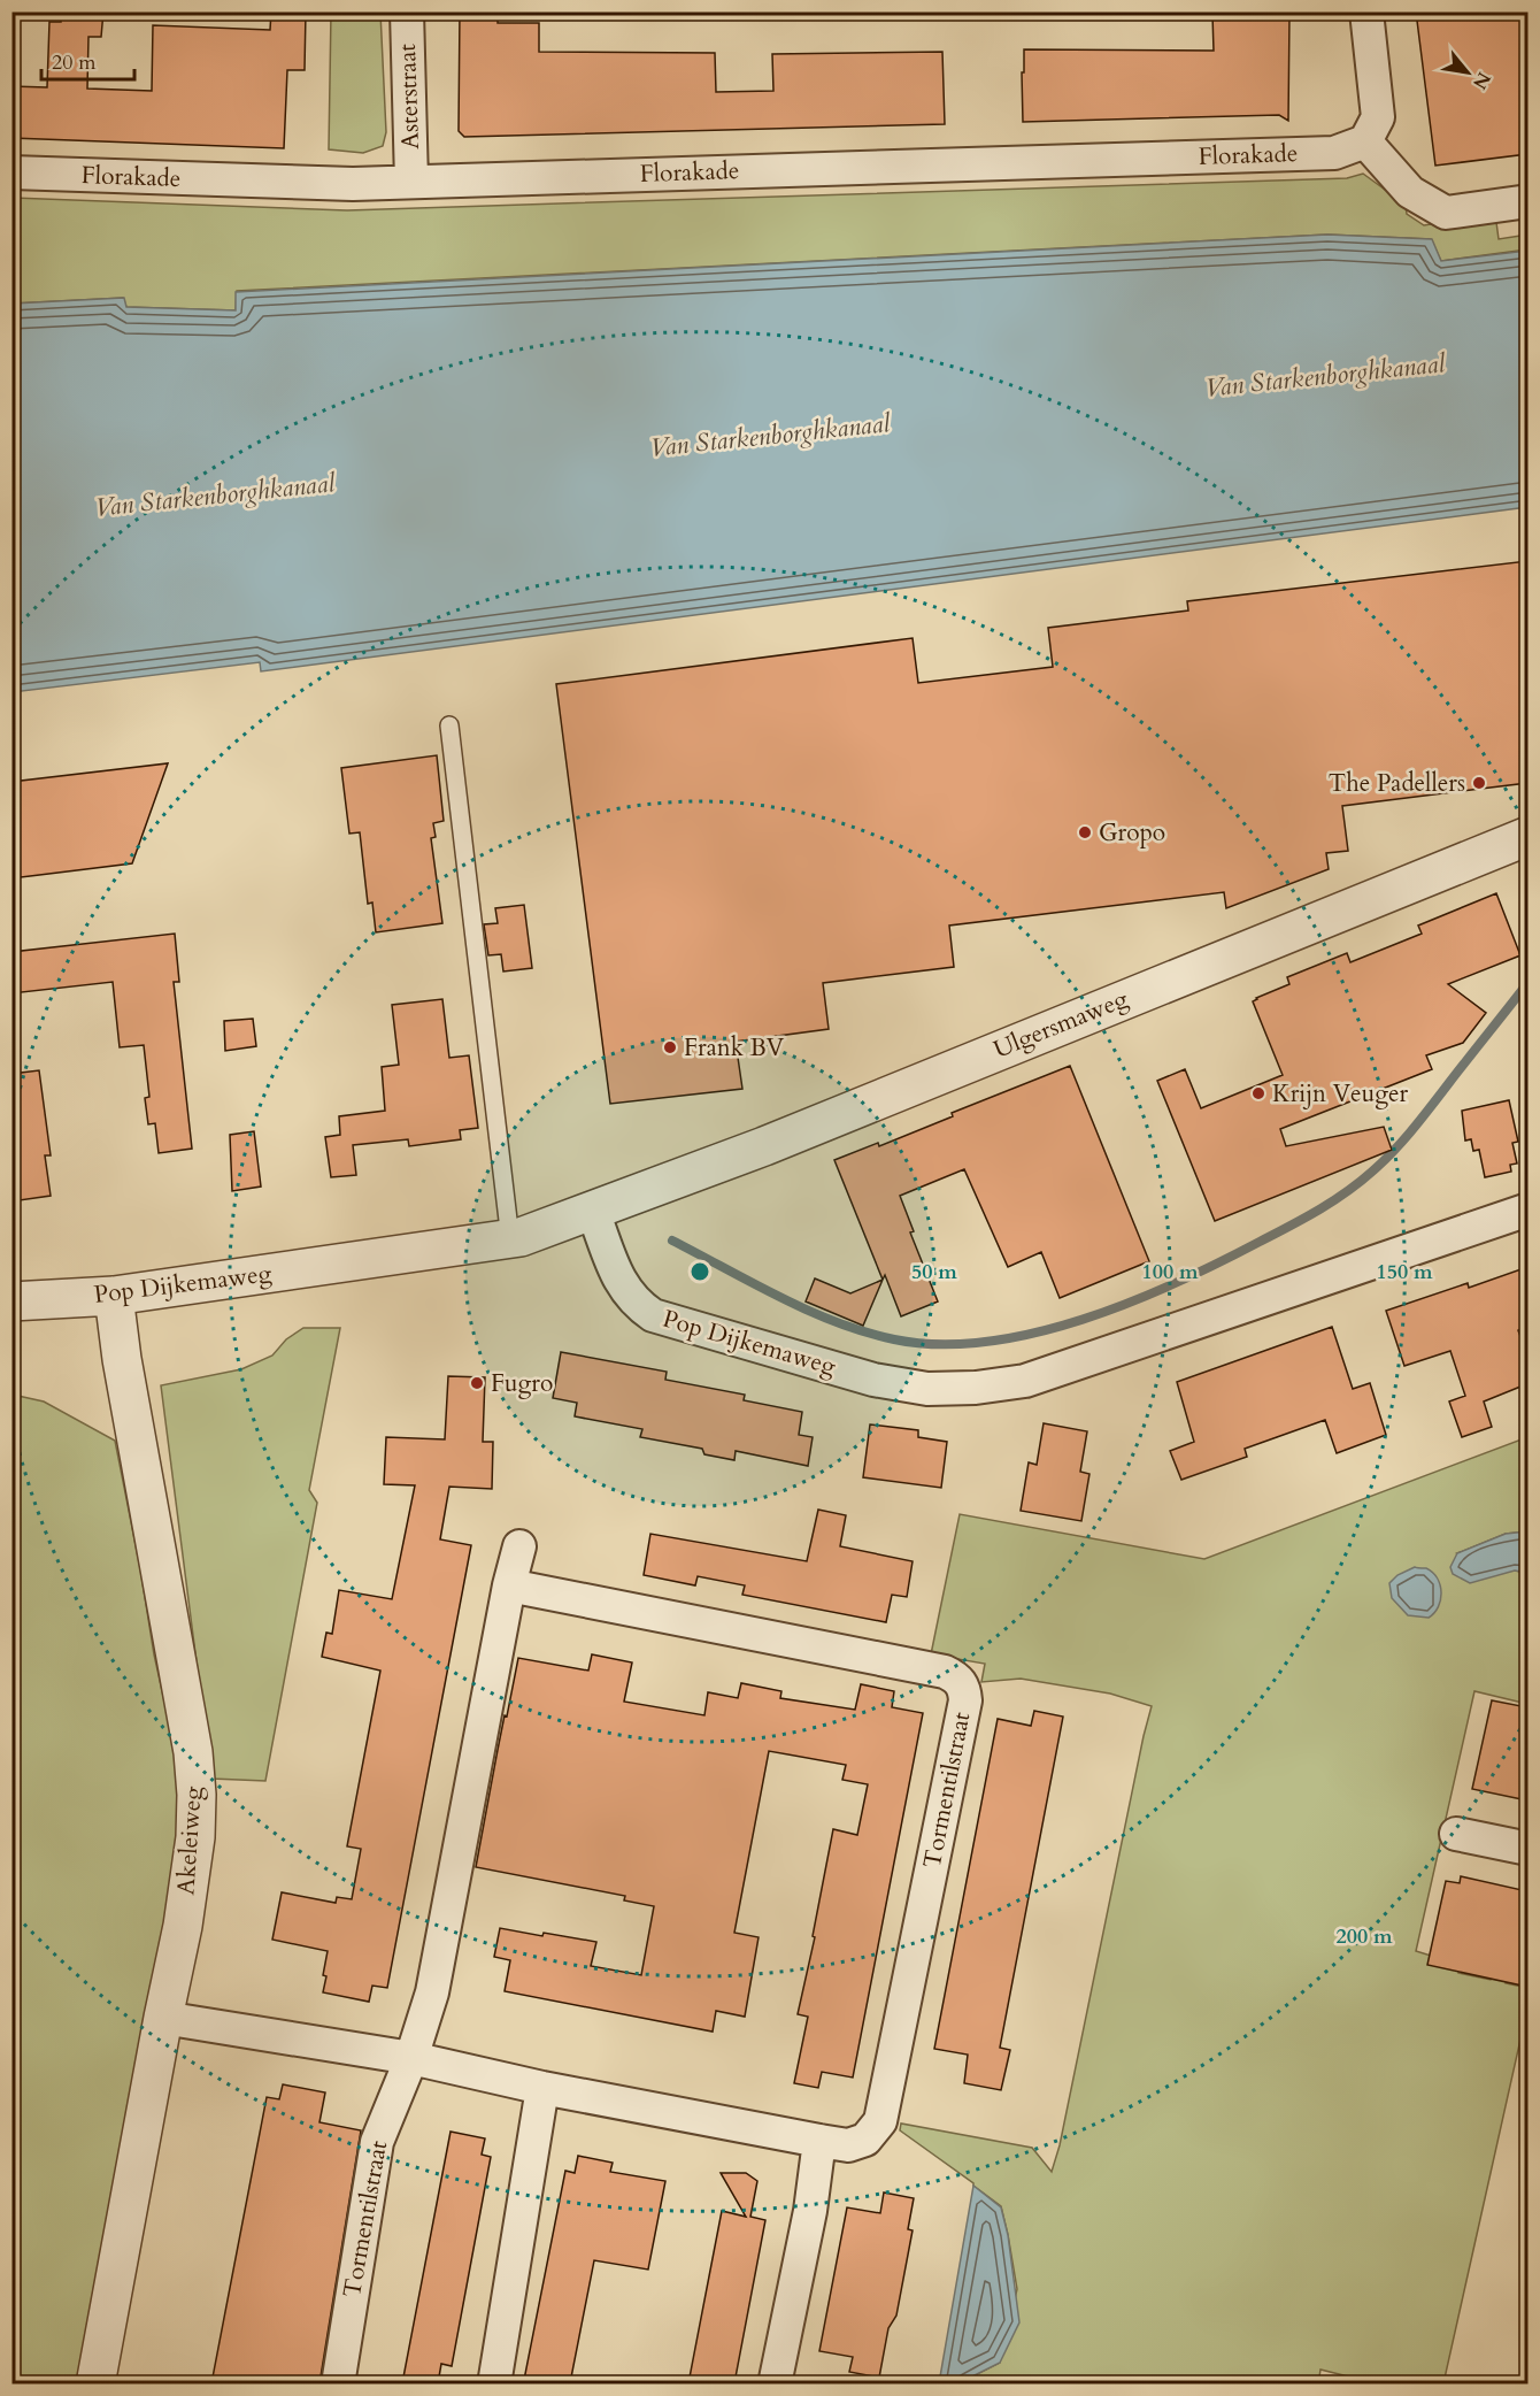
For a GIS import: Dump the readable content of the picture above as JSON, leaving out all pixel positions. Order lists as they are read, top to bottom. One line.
{"streets":{"street":["Asterstraat","Florakade","Ulgersmaweg","Pop Dijkemaweg","Tormentilstraat","Akeleiweg"]},"crossings":[["Asterstraat","Florakade"],["Ulgersmaweg","Pop Dijkemaweg"],["Pop Dijkemaweg","Akeleiweg"],["Tormentilstraat","Akeleiweg"]],"water":["Van Starkenborghkanaal"],"places":["The Padellers","Gropo","Frank BV","Krijn Veuger","Fugro"],"scale_bar":"20 m","north":"bottom right","rings":["50 m","100 m","150 m","200 m"]}
